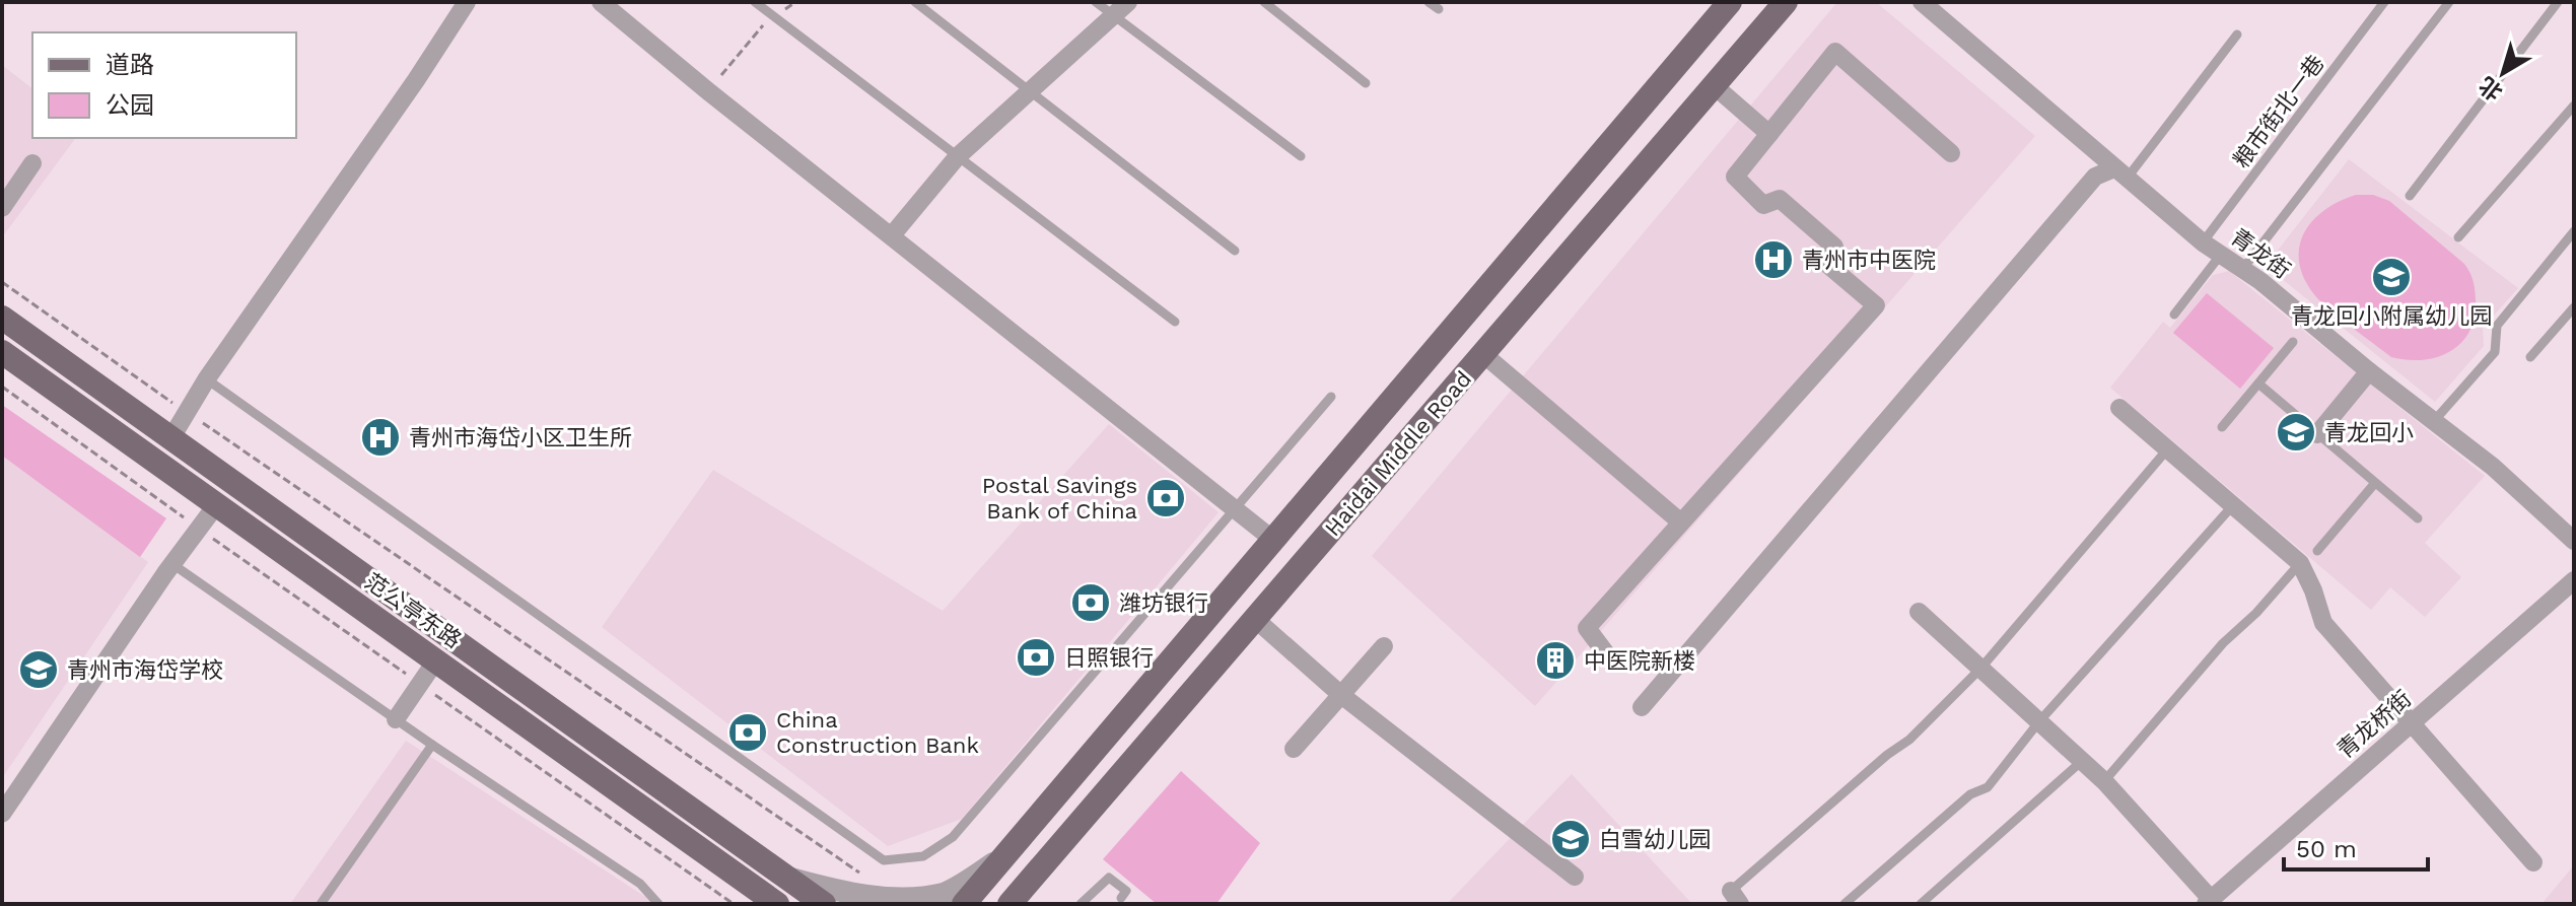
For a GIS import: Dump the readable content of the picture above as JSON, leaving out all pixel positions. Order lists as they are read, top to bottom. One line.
{"streets":{"main road":["Haidai Middle Road","范公亭东路"],"street":["青龙街","青龙桥街"],"lane":["粮市街北一巷"]},"crossings":[["粮市街北一巷","青龙街"]],"places":{"hospital":["青州市中医院","青州市海岱小区卫生所"],"school or university":["青龙回小附属幼儿园","青龙回小","青州市海岱学校","白雪幼儿园"],"bank":["Postal Savings Bank of China","潍坊银行","日照银行","China Construction Bank"],"building":["中医院新楼"]},"legend":["道路","公园"],"scale_bar":"50 m","north":"bottom left"}
